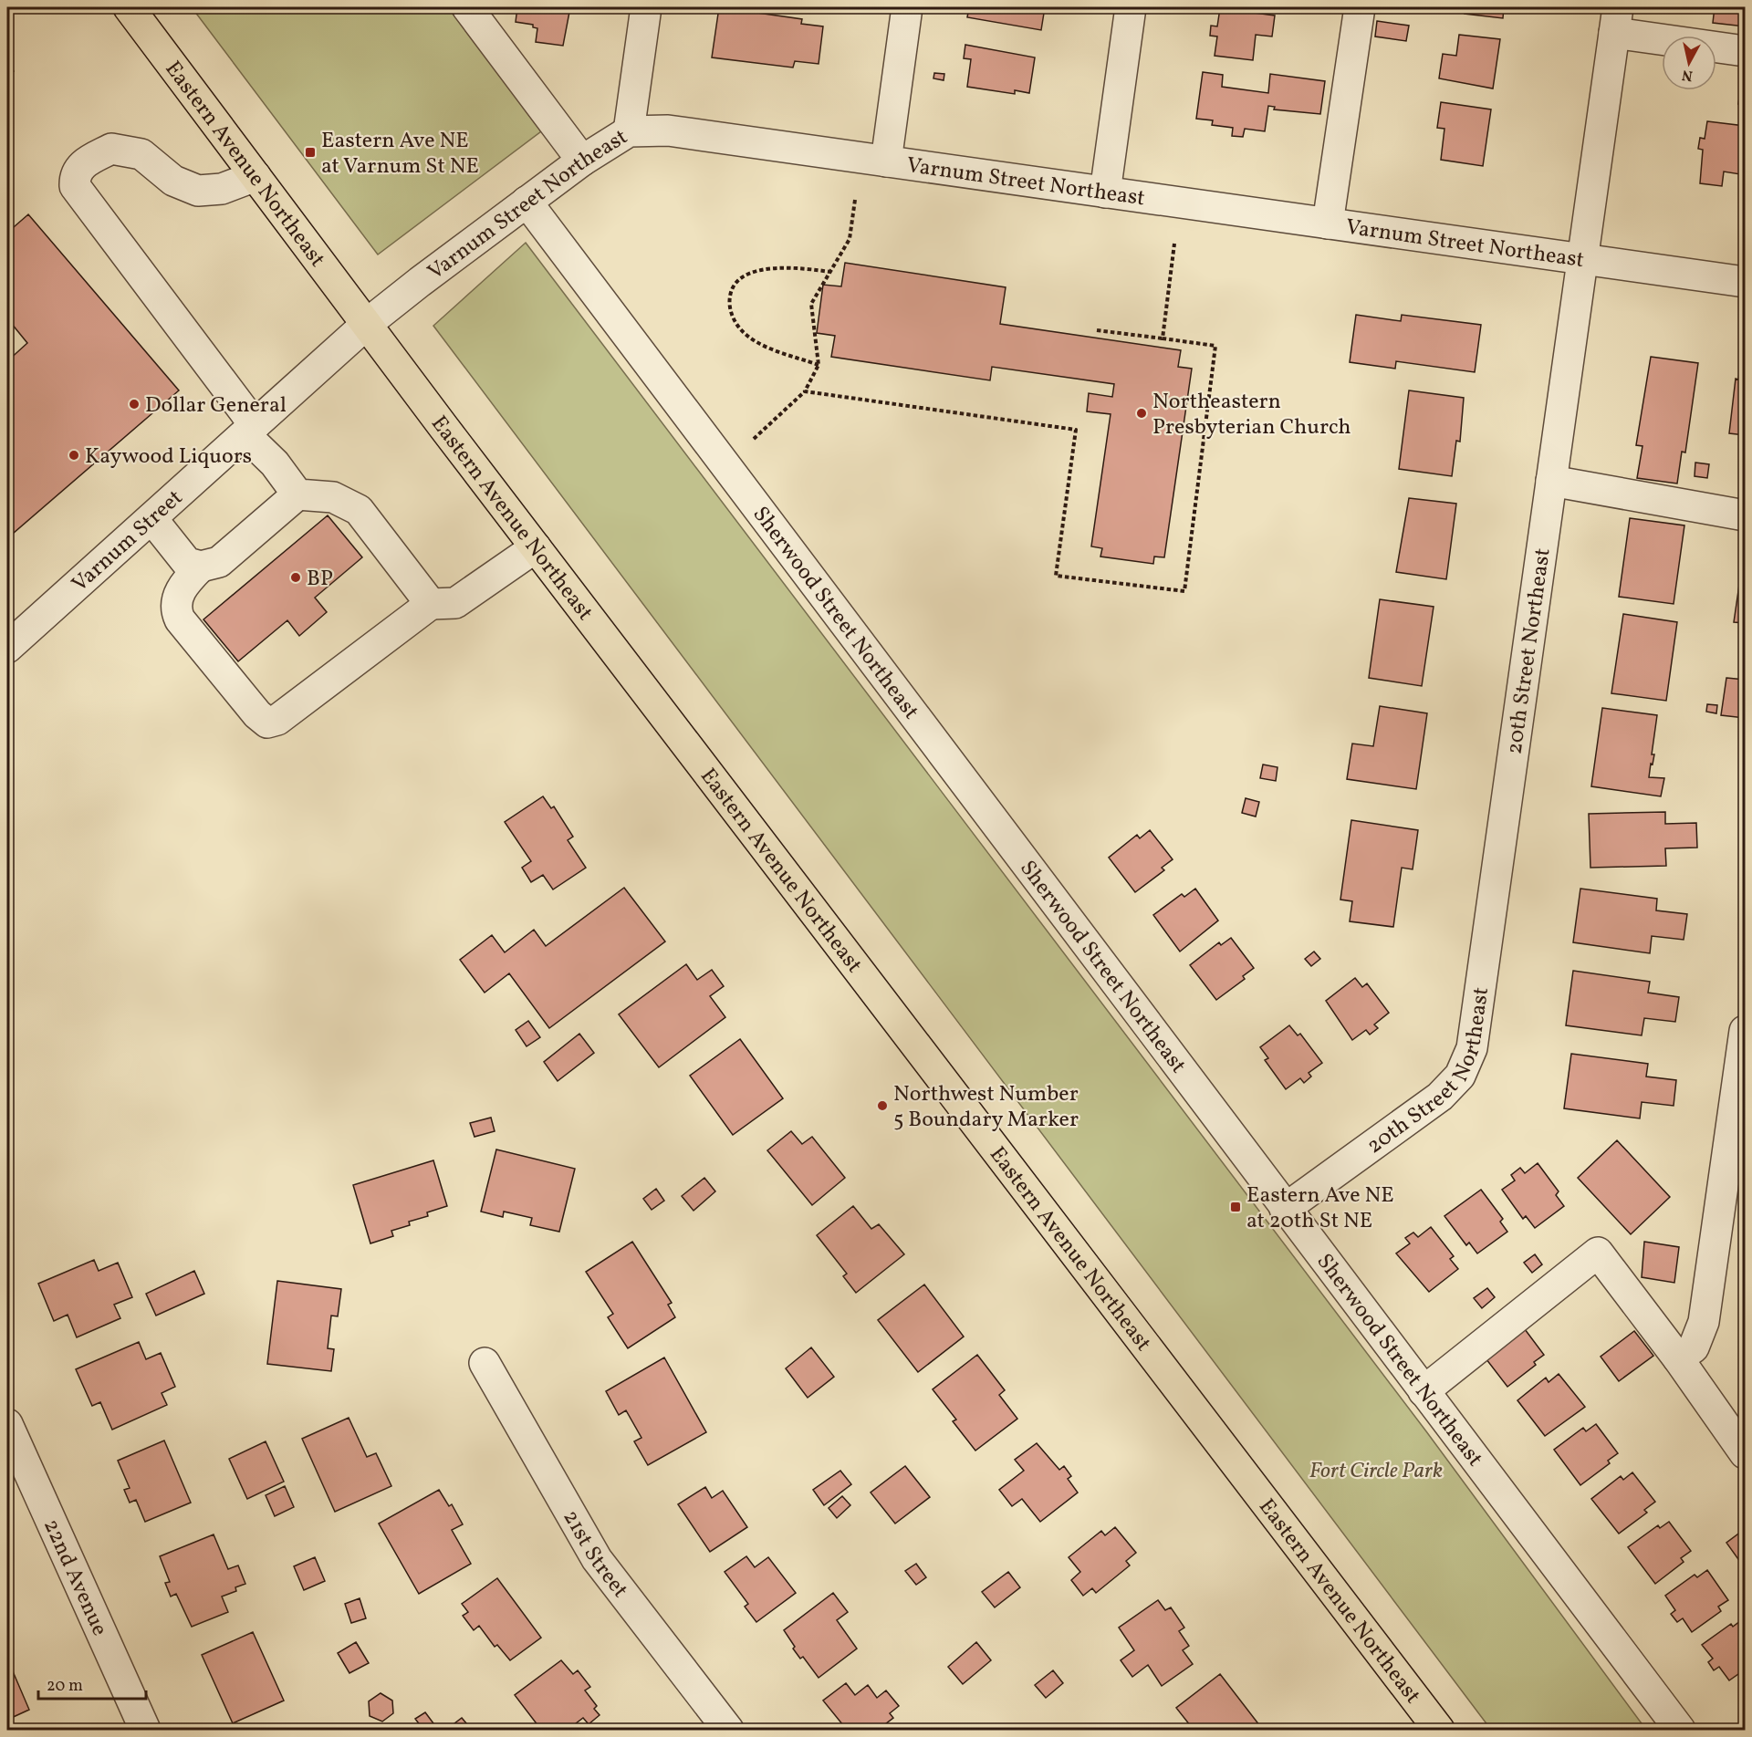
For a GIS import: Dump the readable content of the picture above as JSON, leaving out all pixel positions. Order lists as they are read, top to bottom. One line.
{"streets":{"main road":["Eastern Avenue Northeast"],"street":["Varnum Street Northeast","Varnum Street","Sherwood Street Northeast","20th Street Northeast","21st Street","22nd Avenue"]},"crossings":[["Eastern Avenue Northeast","Varnum Street Northeast"],["Eastern Avenue Northeast","Varnum Street"],["Varnum Street Northeast","Varnum Street"],["Varnum Street Northeast","Sherwood Street Northeast"],["Varnum Street Northeast","20th Street Northeast"],["Sherwood Street Northeast","20th Street Northeast"]],"parks":["Fort Circle Park"],"places":{"transit":["Eastern Ave NE at Varnum St NE","Eastern Ave NE at 20th St NE"],"other":["Dollar General","Northeastern Presbyterian Church","Kaywood Liquors","BP","Northwest Number 5 Boundary Marker"]},"scale_bar":"20 m","north":"bottom"}
